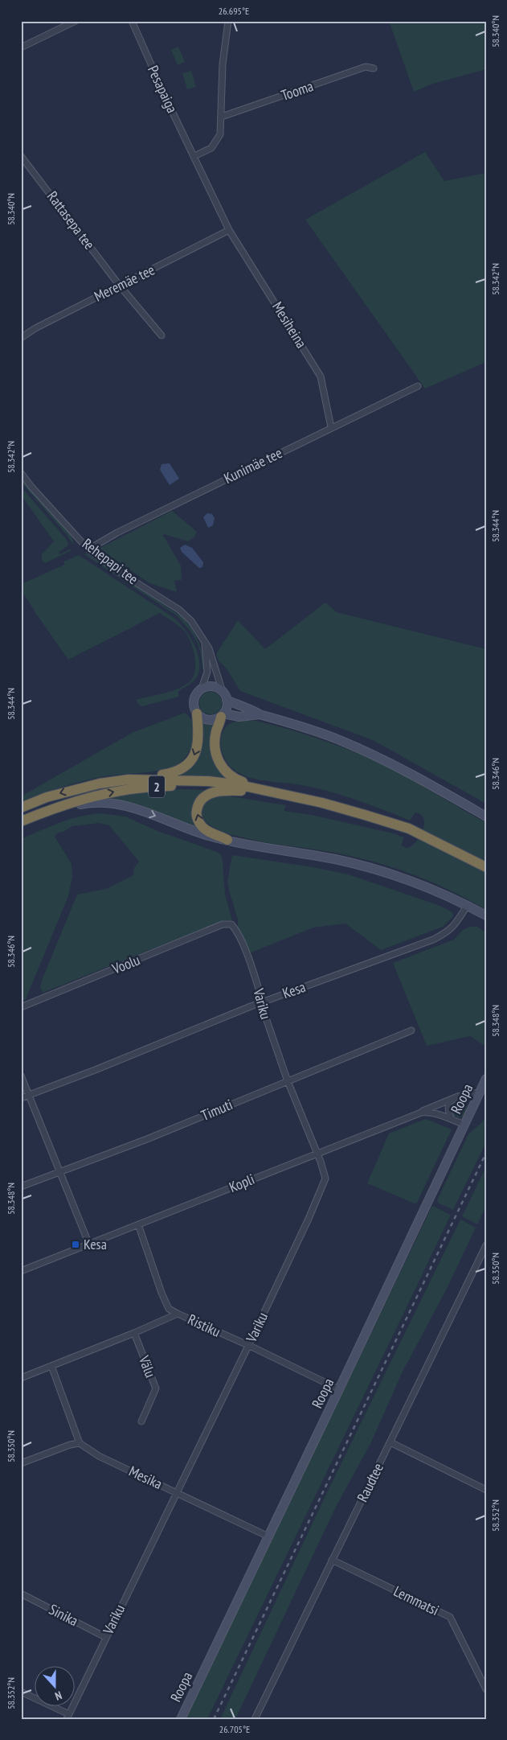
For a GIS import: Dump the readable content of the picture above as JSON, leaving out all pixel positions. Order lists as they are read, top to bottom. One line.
{"streets":{"highway":["2"],"street":["Pesapaiga","Tooma","Rattasepa tee","Meremäe tee","Mesiheina","Kunimäe tee","Rehepapi tee","Voolu","Kesa","Variku","Roopa","Timuti","Kopli","Ristiku","Välu","Mesika","Raudtee","Lemmatsi","Sinika"]},"crossings":[["Pesapaiga","Meremäe tee"],["Pesapaiga","Mesiheina"],["Rattasepa tee","Meremäe tee"],["Meremäe tee","Mesiheina"],["Mesiheina","Kunimäe tee"],["Kunimäe tee","Rehepapi tee"],["Voolu","Variku"],["Kesa","Variku"],["Variku","Timuti"],["Variku","Kopli"],["Variku","Ristiku"],["Variku","Mesika"],["Variku","Sinika"],["Roopa","Kopli"],["Roopa","Ristiku"],["Roopa","Mesika"],["Ristiku","Välu"],["Raudtee","Lemmatsi"]],"places":{"transit":["Kesa"]},"north":"bottom","coordinates":["26.695°E","58.340°N","58.342°N","58.344°N","58.346°N","58.348°N","58.350°N","58.352°N","26.705°E"]}
